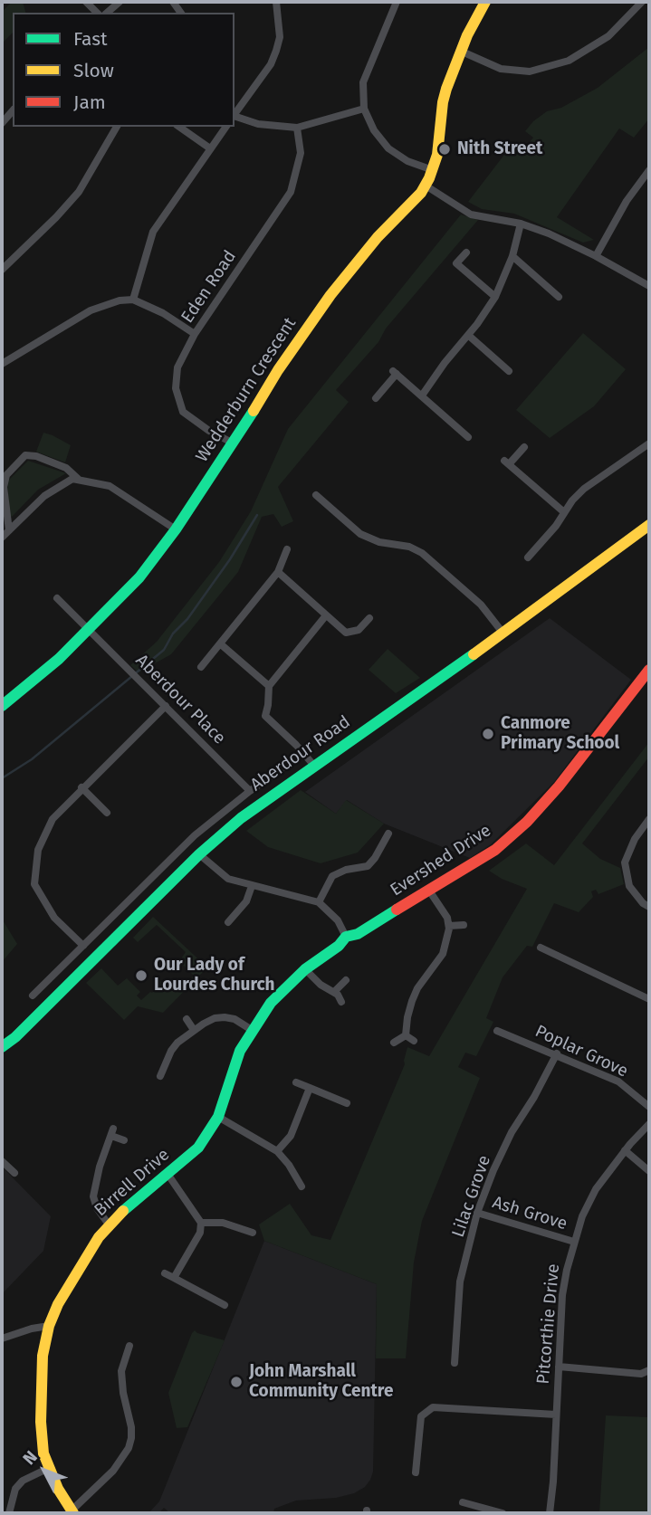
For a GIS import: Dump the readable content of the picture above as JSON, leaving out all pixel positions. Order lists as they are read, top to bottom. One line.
{"streets":{"street":["Eden Road","Wedderburn Crescent","Aberdour Place","Aberdour Road","Evershed Drive","Poplar Grove","Birrell Drive","Lilac Grove","Ash Grove","Pitcorthie Drive"]},"crossings":[["Eden Road","Wedderburn Crescent"],["Wedderburn Crescent","Aberdour Place"],["Aberdour Place","Aberdour Road"],["Evershed Drive","Birrell Drive"],["Poplar Grove","Lilac Grove"],["Lilac Grove","Ash Grove"],["Ash Grove","Pitcorthie Drive"]],"places":["Nith Street","Canmore Primary School","Our Lady of Lourdes Church","John Marshall Community Centre"],"legend":["Fast","Slow","Jam"],"north":"top left"}
